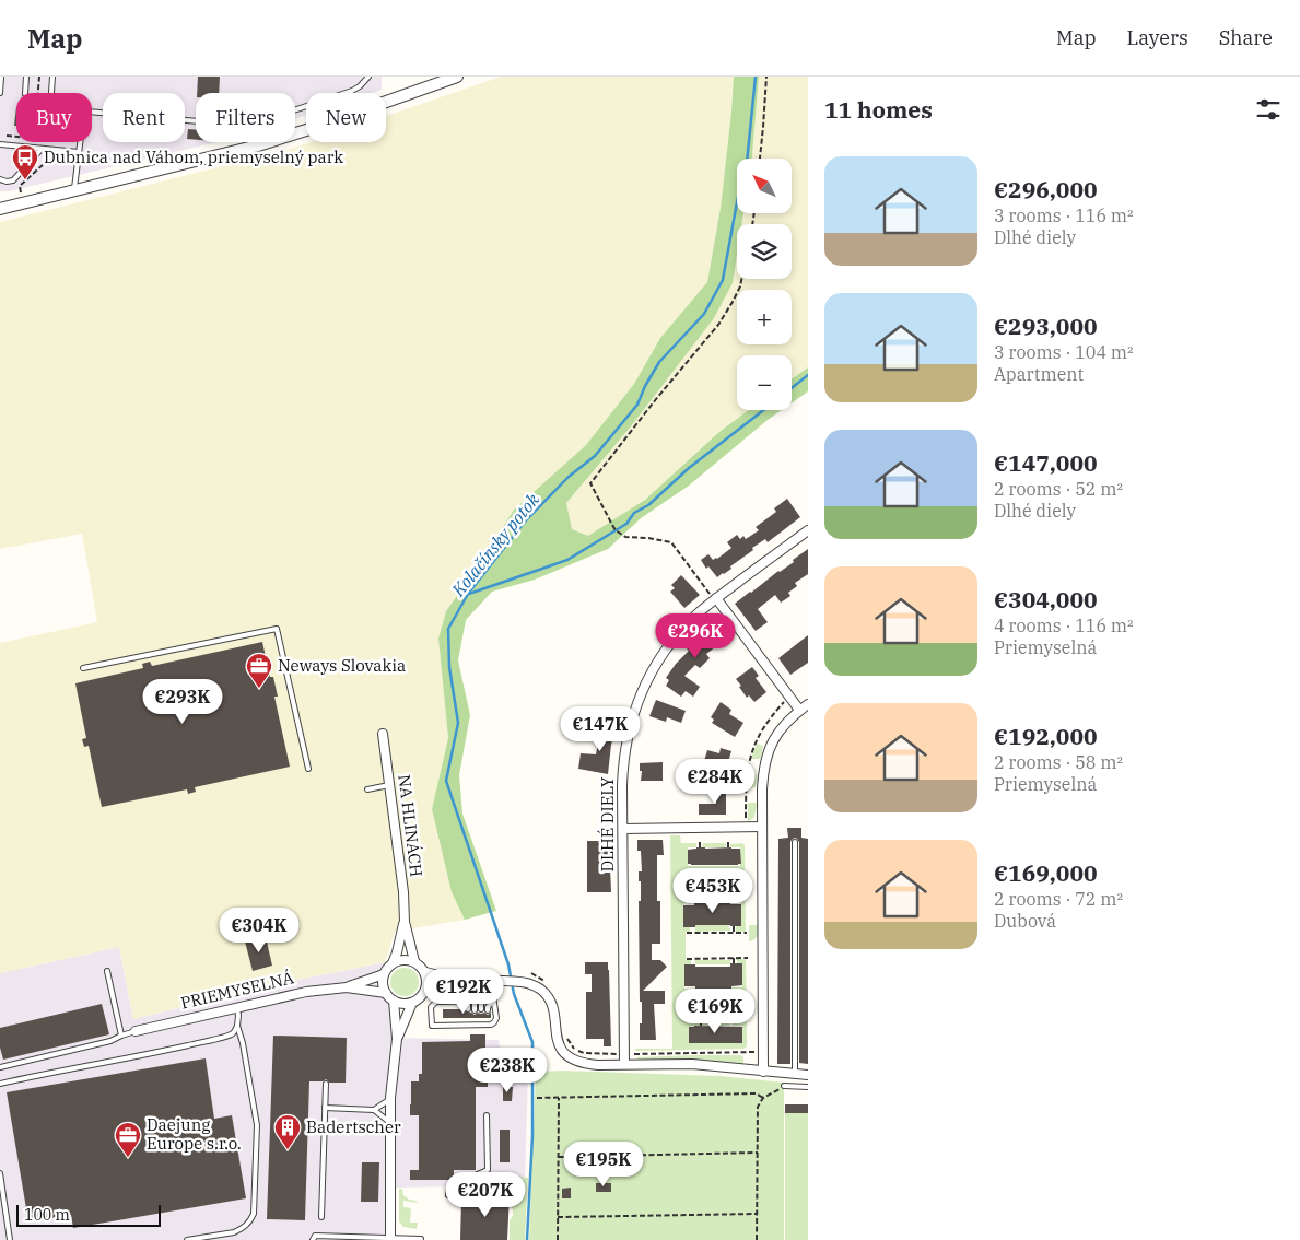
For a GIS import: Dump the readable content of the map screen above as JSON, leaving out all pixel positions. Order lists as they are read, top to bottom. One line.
{"streets":{"street":["DLHÉ DIELY","NA HLINÁCH","PRIEMYSELNÁ"]},"crossings":[["NA HLINÁCH","PRIEMYSELNÁ"]],"water":["Kolačínsky potok"],"places":{"bus stop":["Dubnica nad Váhom, priemyselný park"],"office":["Neways Slovakia","Daejung Europe s.r.o."],"building":["Badertscher"]},"scale_bar":"100 m","north":"top left","page":{"header":"Map","nav":["Map","Layers","Share"],"heading":"11 homes","chip":["Buy","Rent","Filters","New"],"list":[{"name":"€296,000","note":"3 rooms · 116 m² · Dlhé diely"},{"name":"€293,000","note":"3 rooms · 104 m² · Apartment"},{"name":"€147,000","note":"2 rooms · 52 m² · Dlhé diely"},{"name":"€304,000","note":"4 rooms · 116 m² · Priemyselná"},{"name":"€192,000","note":"2 rooms · 58 m² · Priemyselná"},{"name":"€169,000","note":"2 rooms · 72 m² · Dubová"}],"map_buttons":["+","−"],"price":["€296K","€293K","€147K","€284K","€453K","€304K","€192K","€169K","€238K","€195K","€207K"],"scale":"100 m"}}
